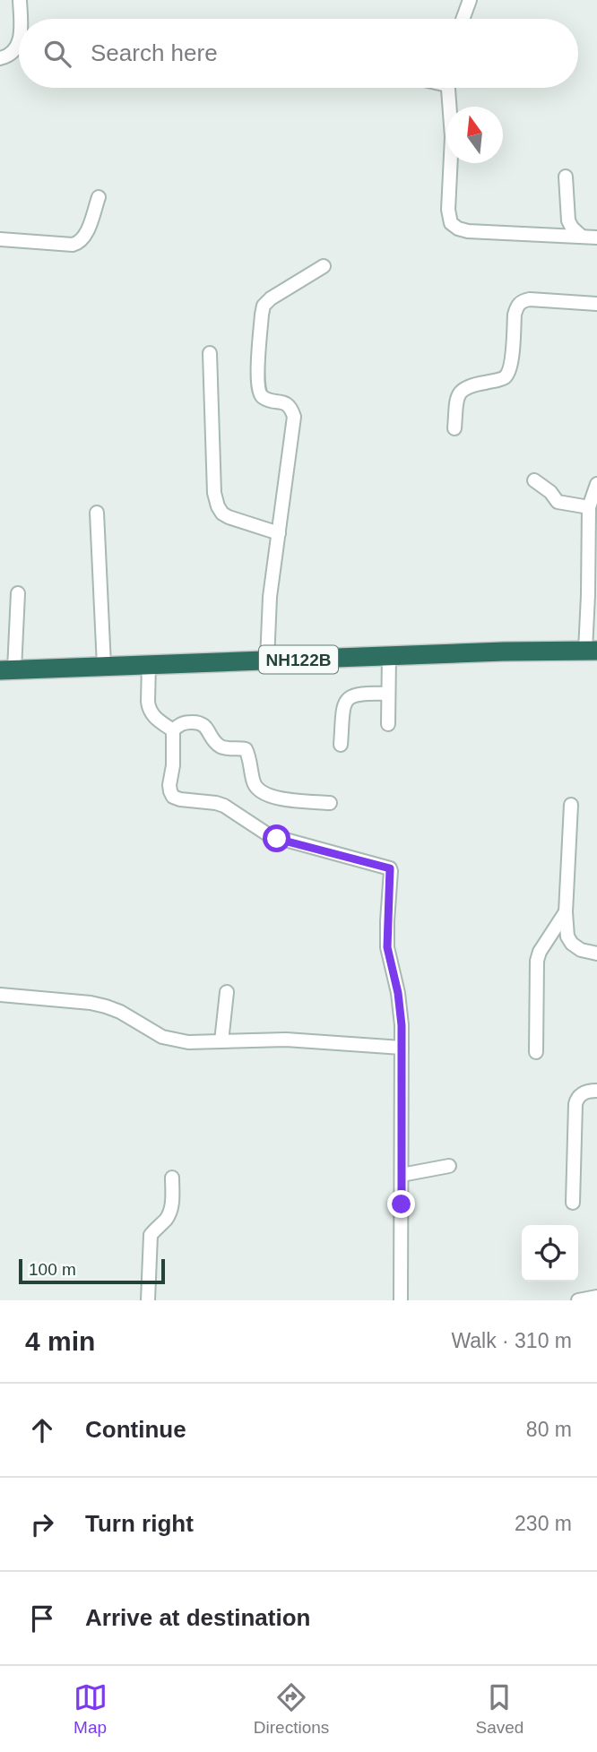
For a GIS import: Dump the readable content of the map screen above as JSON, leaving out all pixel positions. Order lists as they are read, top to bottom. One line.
{"streets":{"highway":["NH122B"]},"scale_bar":"100 m","north":"top","page":{"search":"Search here","scale":"100 m","heading":["4 min","Walk · 310 m"],"list":[["Continue","80 m"],["Turn right","230 m"],"Arrive at destination"],"nav":["Map","Directions","Saved"]}}
